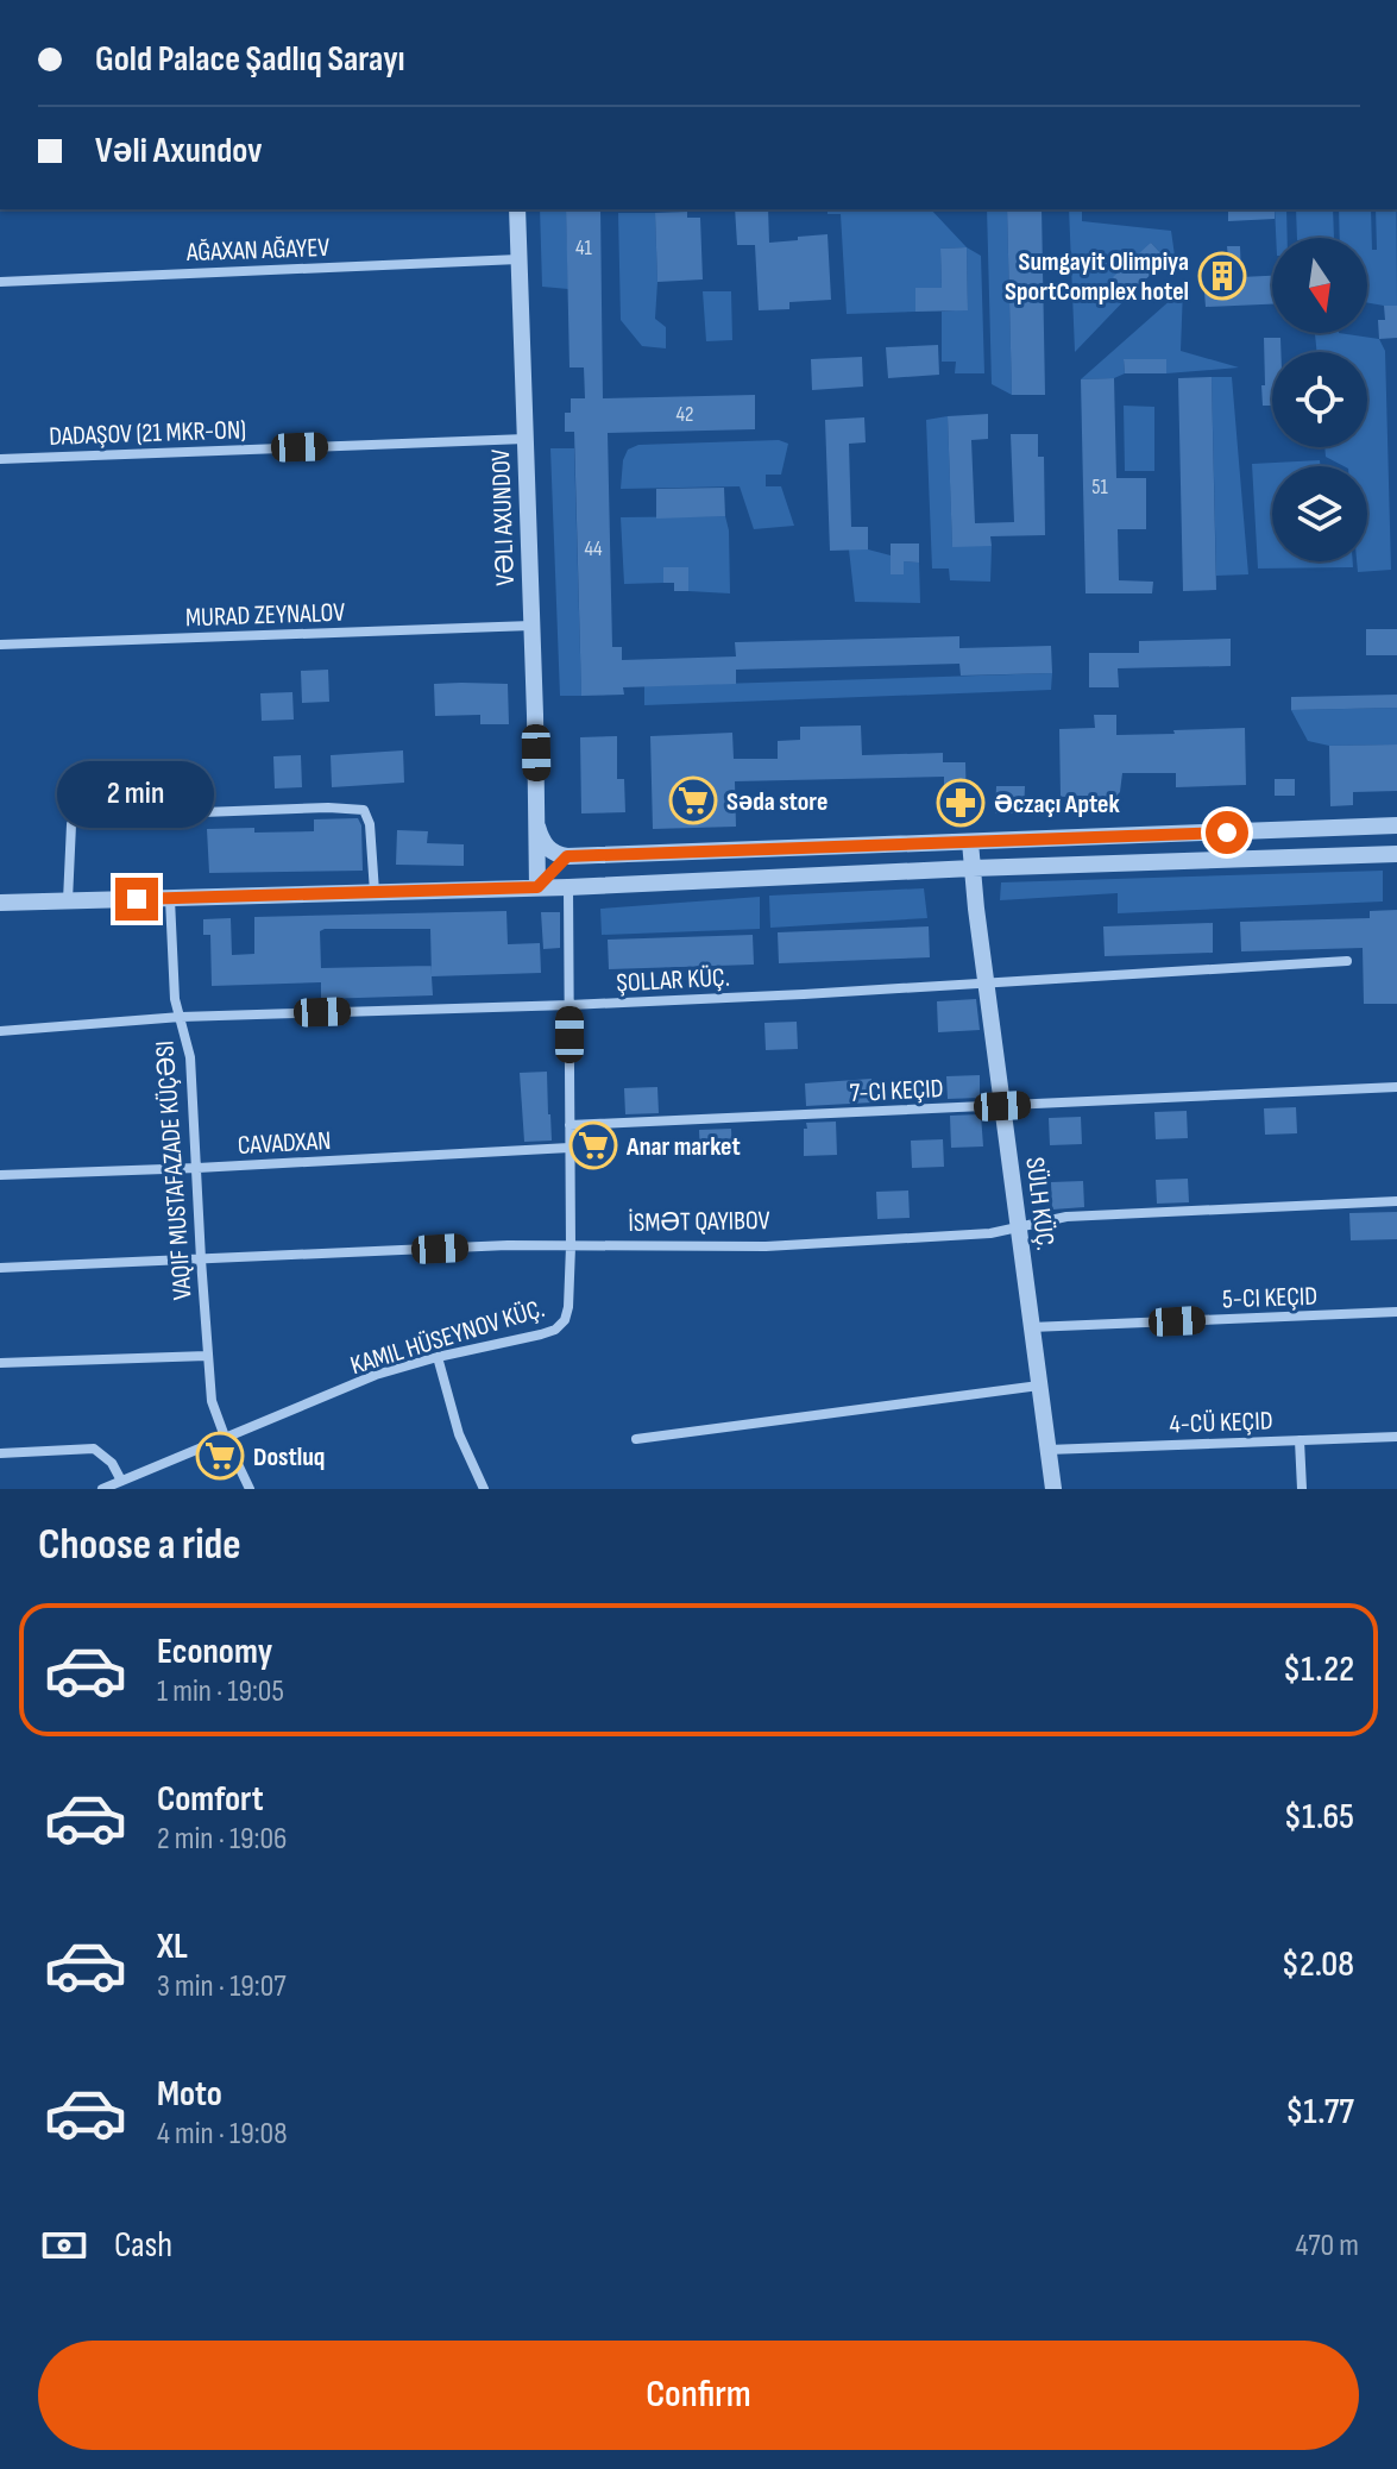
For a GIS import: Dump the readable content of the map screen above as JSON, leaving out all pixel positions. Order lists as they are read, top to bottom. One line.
{"streets":{"street":["AĞAXAN AĞAYEV","DADAŞOV (21 MKR-ON)","VƏLI AXUNDOV","MURAD ZEYNALOV","ŞOLLAR KÜÇ.","7-CI KEÇID","CAVADXAN","VAQIF MUSTAFAZADE KÜÇƏSI","SÜLH KÜÇ.","5-CI KEÇID","KAMIL HÜSEYNOV KÜÇ.","4-CÜ KEÇID"]},"crossings":[["AĞAXAN AĞAYEV","VƏLI AXUNDOV"],["DADAŞOV (21 MKR-ON)","VƏLI AXUNDOV"],["VƏLI AXUNDOV","MURAD ZEYNALOV"],["ŞOLLAR KÜÇ.","VAQIF MUSTAFAZADE KÜÇƏSI"],["ŞOLLAR KÜÇ.","SÜLH KÜÇ."],["ŞOLLAR KÜÇ.","KAMIL HÜSEYNOV KÜÇ."],["7-CI KEÇID","SÜLH KÜÇ."],["7-CI KEÇID","KAMIL HÜSEYNOV KÜÇ."],["CAVADXAN","VAQIF MUSTAFAZADE KÜÇƏSI"],["CAVADXAN","KAMIL HÜSEYNOV KÜÇ."],["VAQIF MUSTAFAZADE KÜÇƏSI","KAMIL HÜSEYNOV KÜÇ."],["SÜLH KÜÇ.","5-CI KEÇID"],["SÜLH KÜÇ.","4-CÜ KEÇID"]],"places":{"building":["Sumgayit Olimpiya SportComplex hotel"],"supermarket":["Səda store","Anar market","Dostluq"],"pharmacy":["Əczaçı Aptek"]},"house_numbers":["41","42","51","44"],"north":"bottom","page":{"banner":["Gold Palace Şadlıq Sarayı","Vəli Axundov"],"bubble":"2 min","heading":"Choose a ride","list":[{"name":"Economy","note":"1 min · 19:05","value":"$1.22"},{"name":"Comfort","note":"2 min · 19:06","value":"$1.65"},{"name":"XL","note":"3 min · 19:07","value":"$2.08"},{"name":"Moto","note":"4 min · 19:08","value":"$1.77"}],"pay":["Cash","470 m"],"buttons":"Confirm"}}
